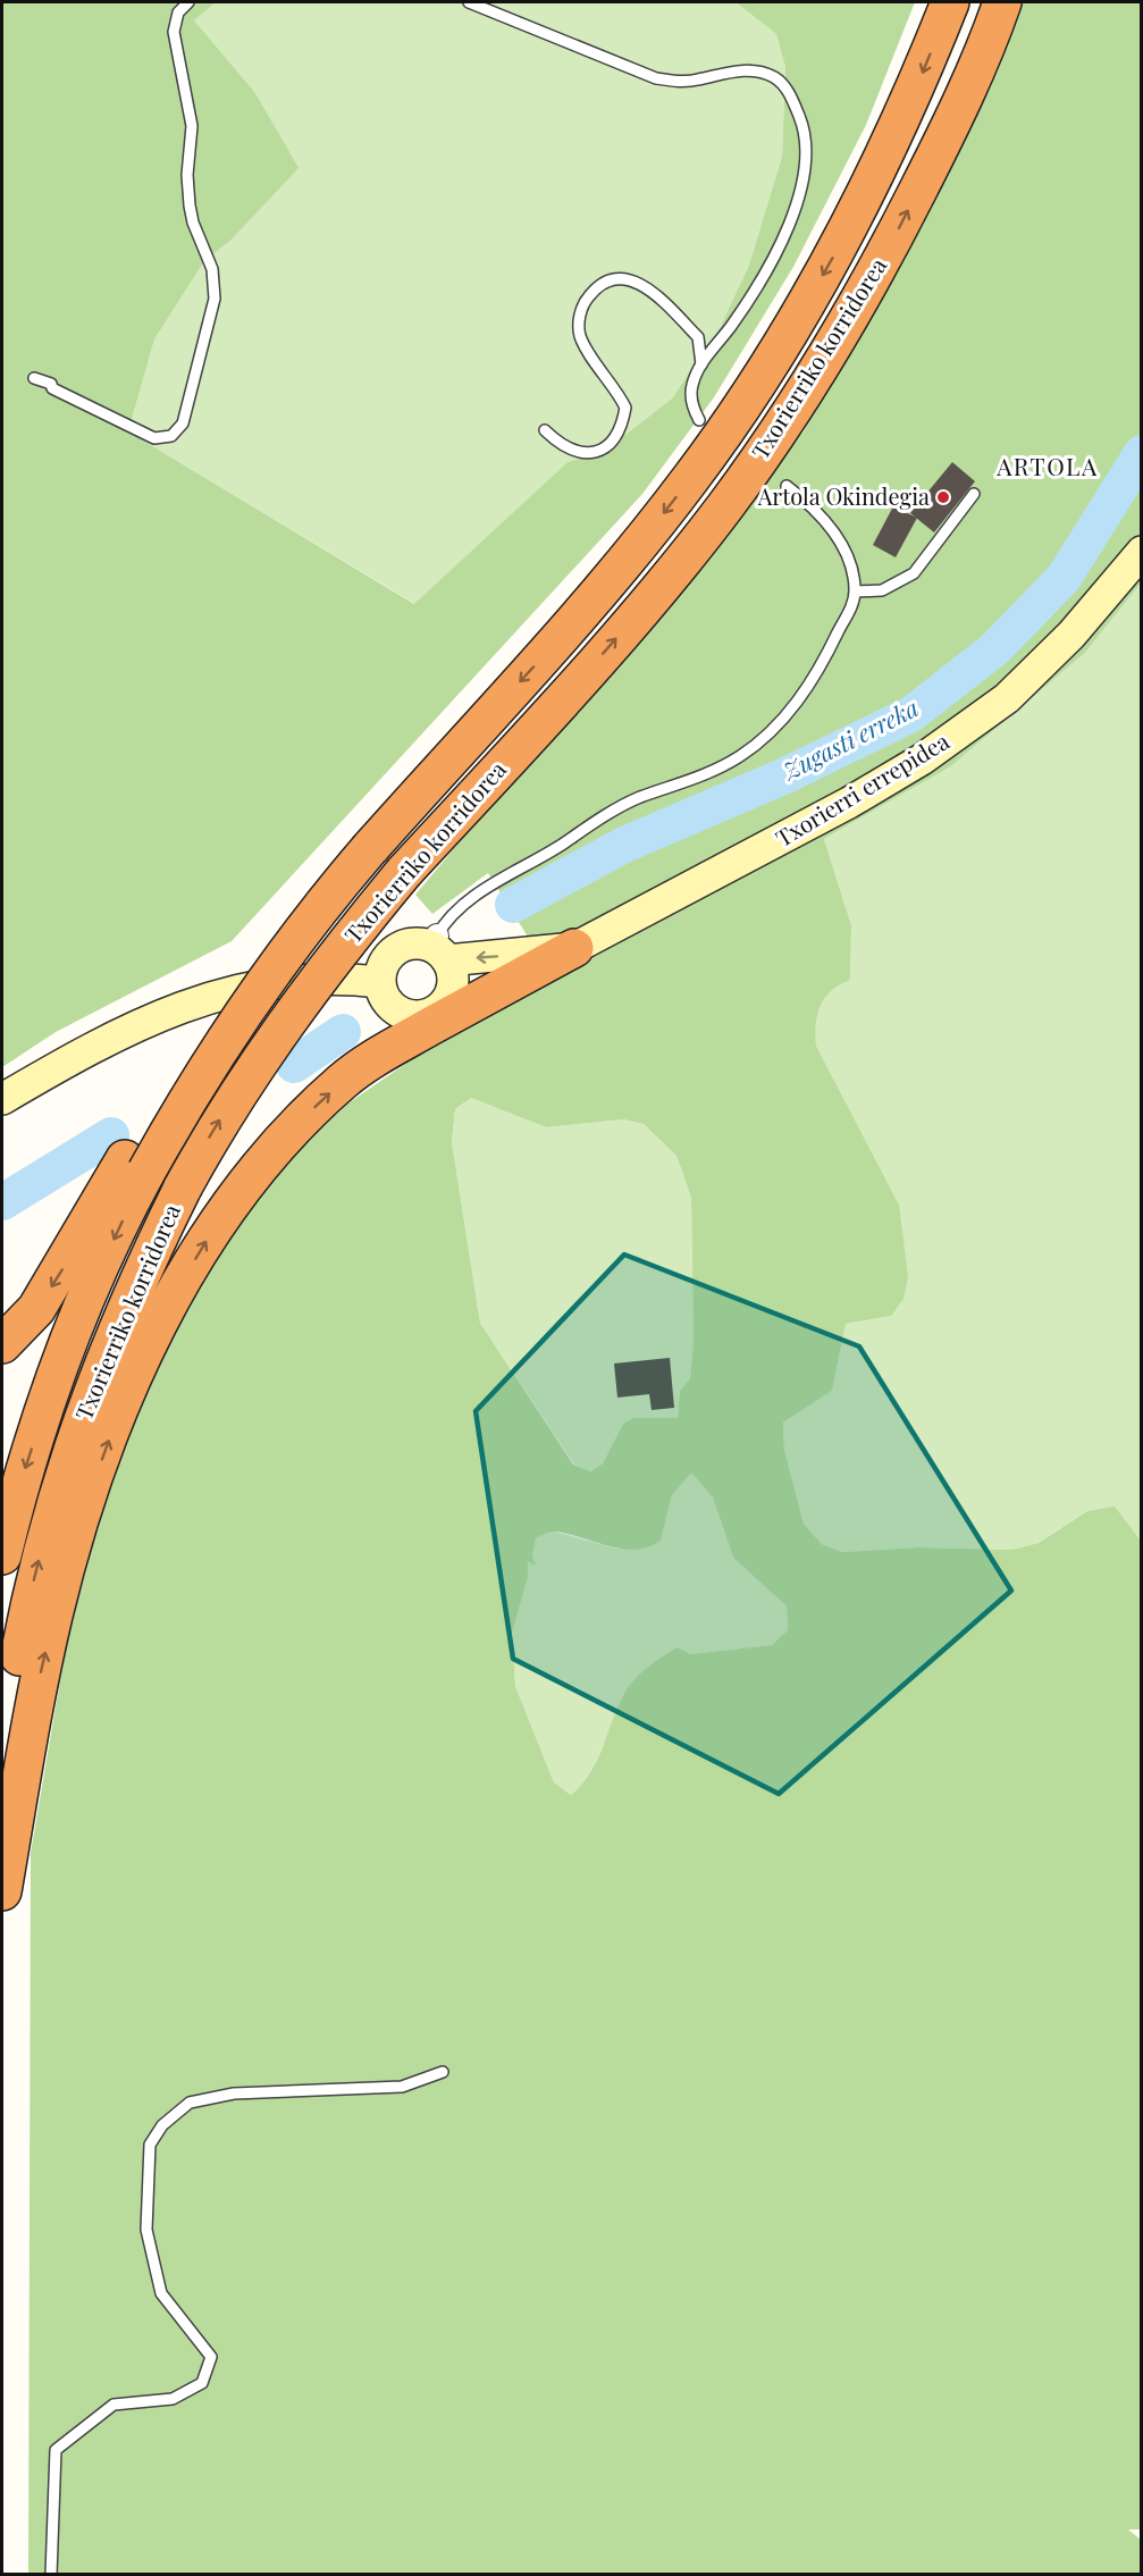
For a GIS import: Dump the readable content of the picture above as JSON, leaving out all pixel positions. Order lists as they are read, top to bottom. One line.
{"streets":{"highway":["Txorierriko korridorea"],"main road":["Txorierri errepidea"]},"districts":["ARTOLA"],"water":["Zugasti erreka"],"places":["Artola Okindegia"]}
